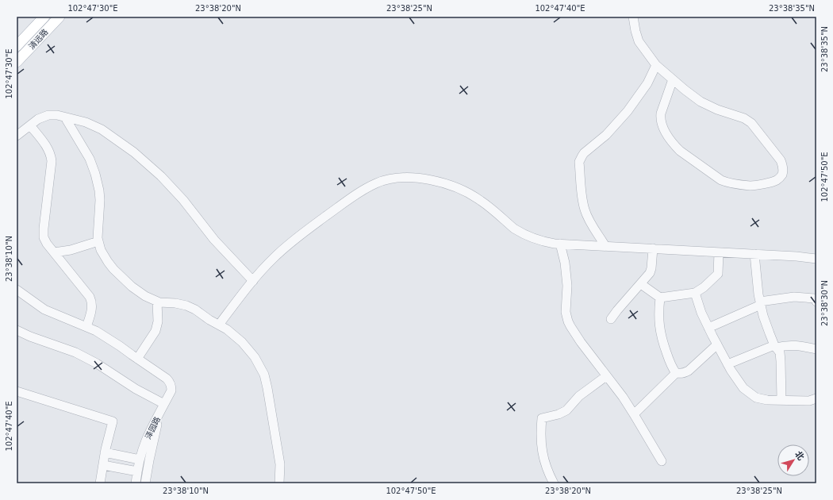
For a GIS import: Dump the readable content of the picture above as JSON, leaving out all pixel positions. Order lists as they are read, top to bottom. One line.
{"streets":{"main road":["清远路"],"street":["泽园路"]},"north":"top right","coordinates":["102°47'30\"E","23°38'20\"N","23°38'25\"N","102°47'40\"E","23°38'35\"N","102°47'50\"E","23°38'10\"N","23°38'30\"N"]}
